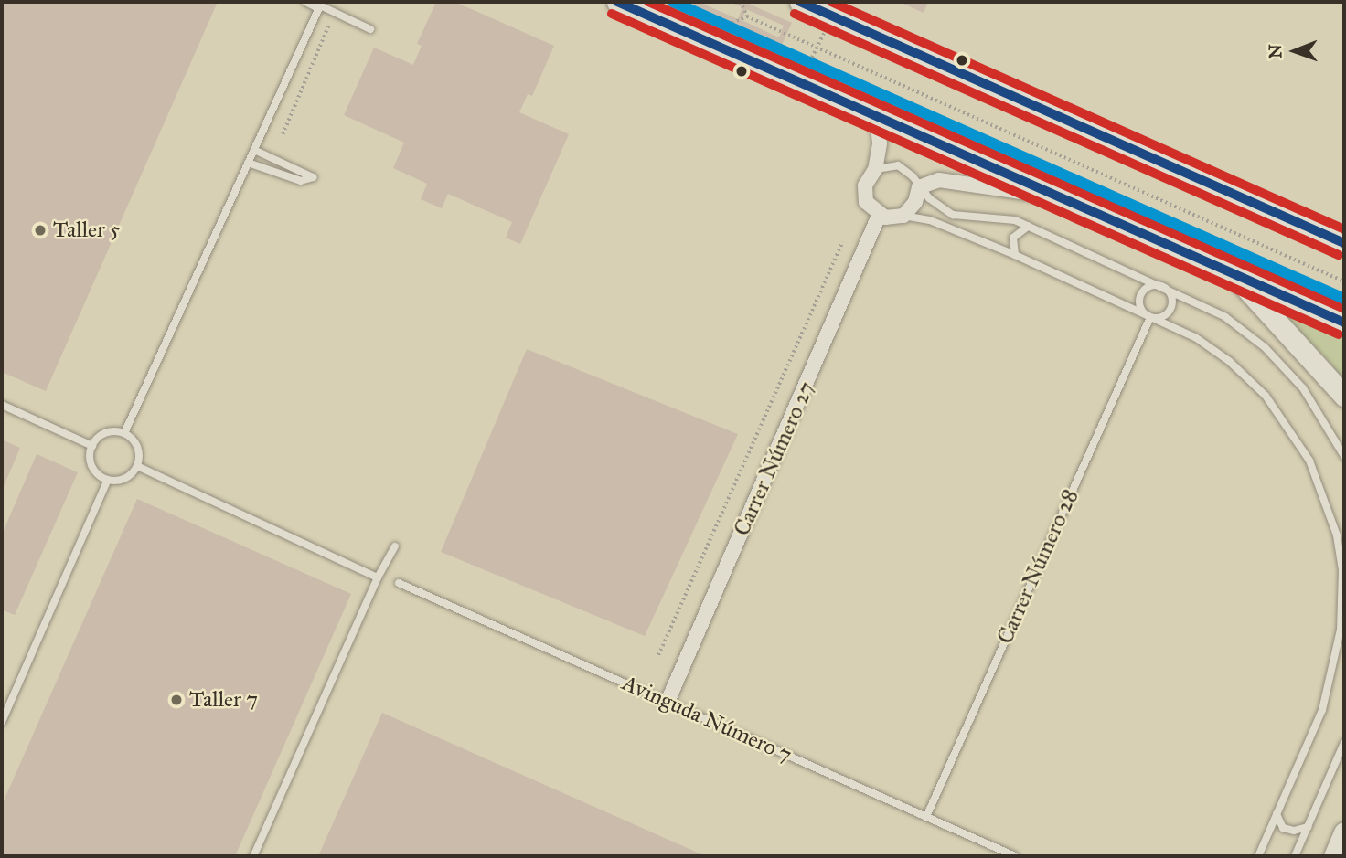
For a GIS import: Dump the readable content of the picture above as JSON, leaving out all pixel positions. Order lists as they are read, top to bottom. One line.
{"streets":{"street":["Carrer Número 27"],"lane":["Carrer Número 28","Avinguda Número 7"]},"crossings":[["Carrer Número 27","Avinguda Número 7"],["Carrer Número 28","Avinguda Número 7"]],"places":["Taller 5","Taller 7"],"north":"left"}
